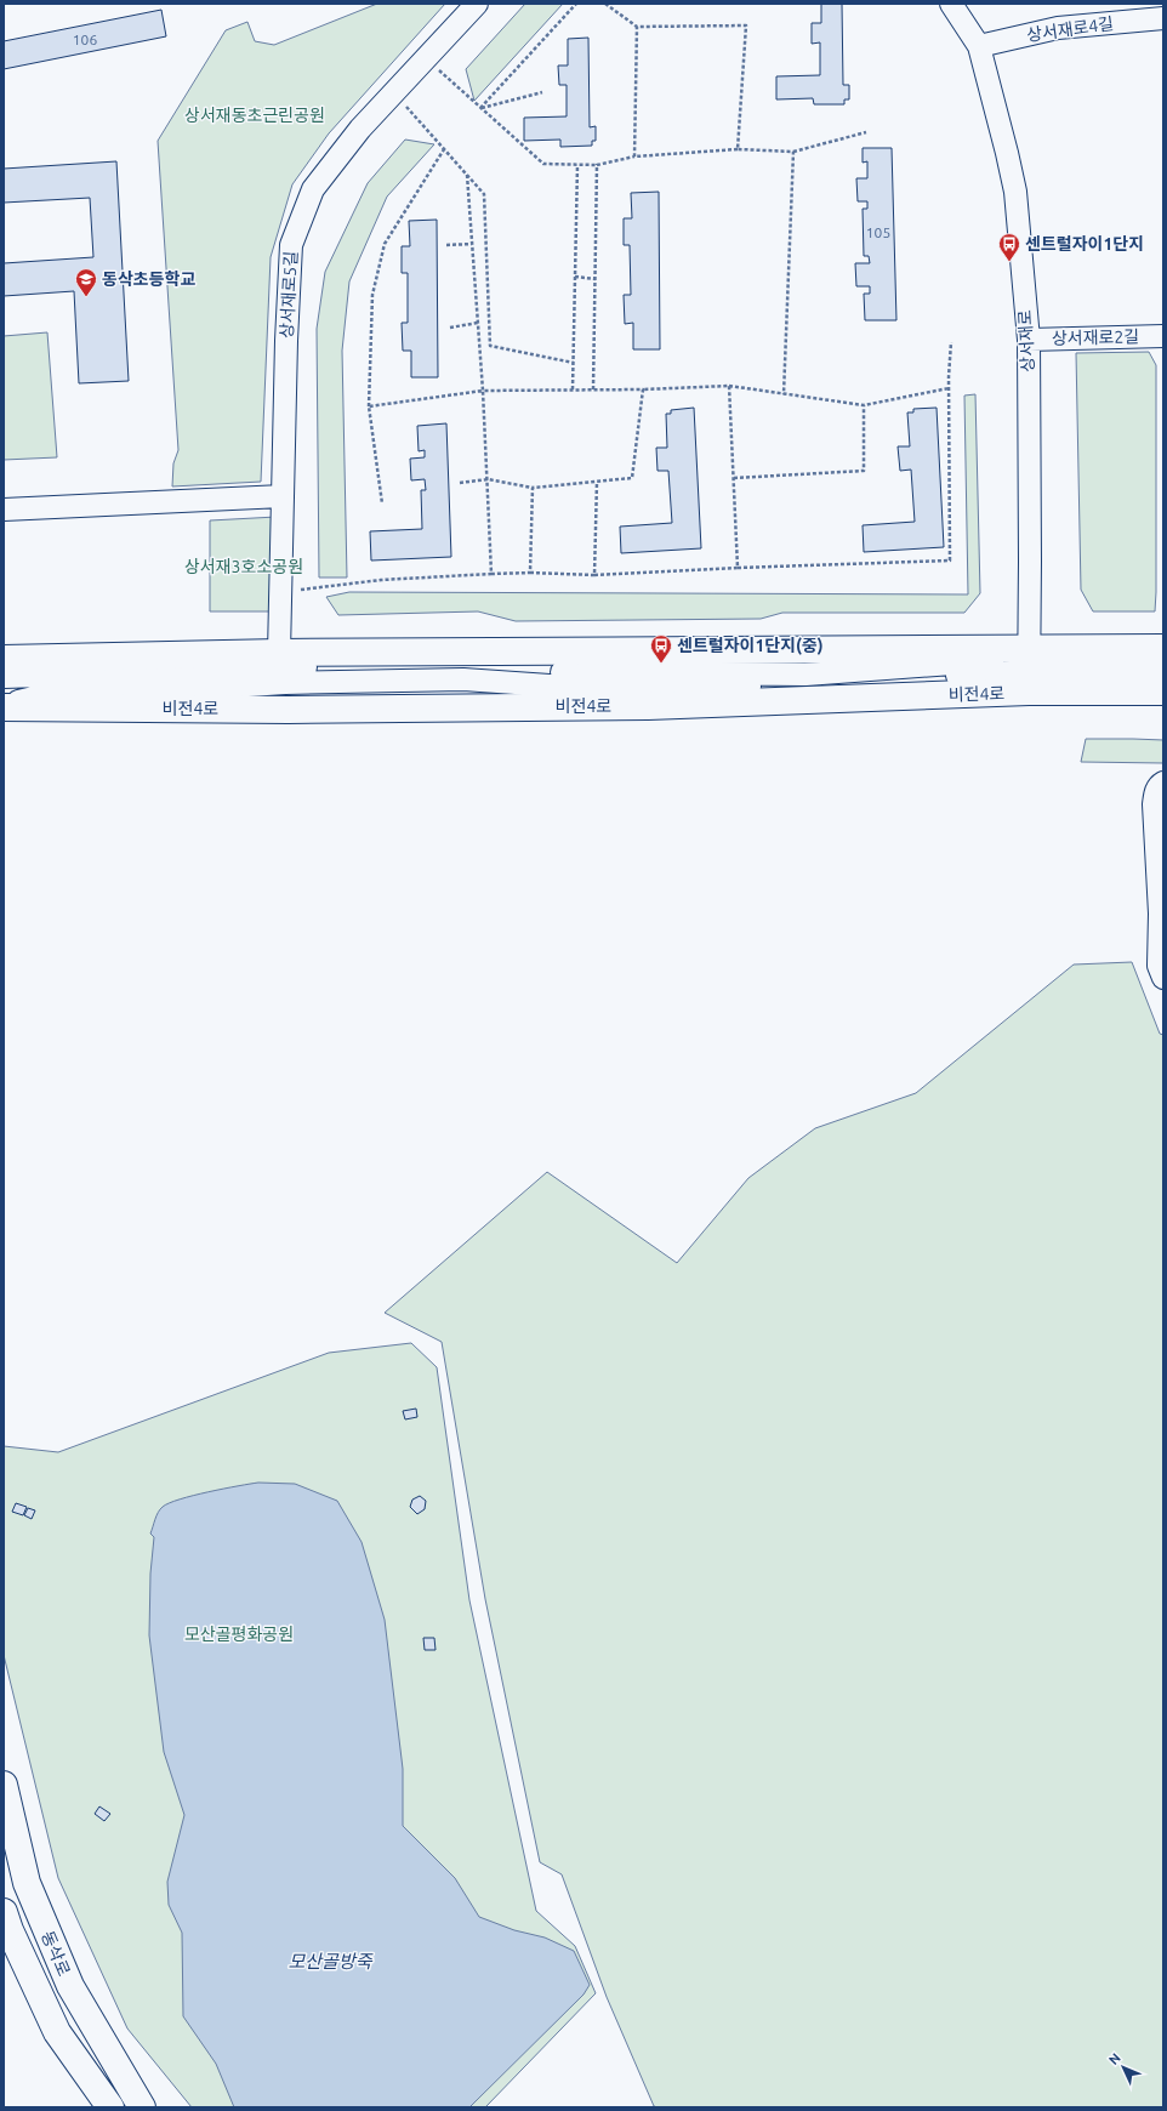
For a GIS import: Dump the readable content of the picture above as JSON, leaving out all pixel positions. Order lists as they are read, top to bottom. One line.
{"streets":{"main road":["비전4로","동삭로"],"street":["상서재로4길","상서재로5길","상서재로2길","상서재로"]},"crossings":[["상서재로4길","상서재로"],["상서재로5길","비전4로"],["상서재로2길","상서재로"],["상서재로","비전4로"]],"water":["모산골방죽"],"parks":["상서재동초근린공원","상서재3호소공원","모산골평화공원"],"places":{"bus stop":["센트럴자이1단지","센트럴자이1단지(중)"],"school or university":["동삭초등학교"]},"house_numbers":["106","105"],"north":"top left"}
